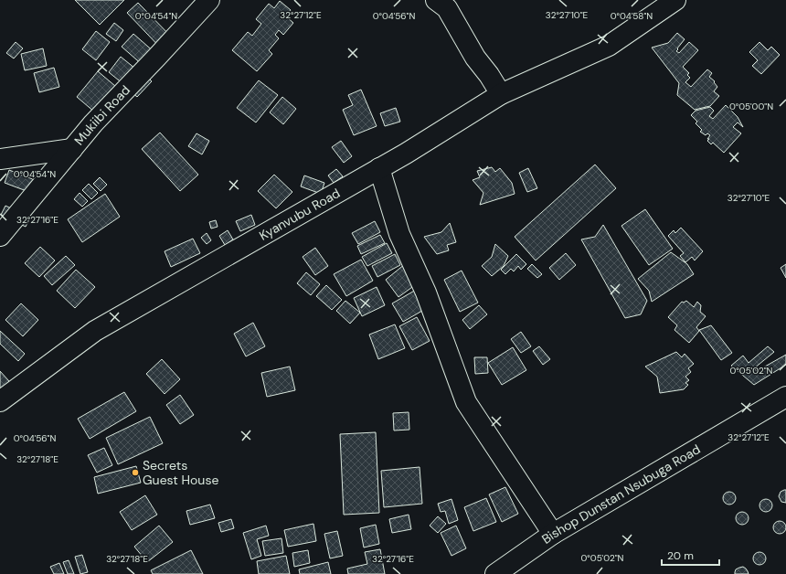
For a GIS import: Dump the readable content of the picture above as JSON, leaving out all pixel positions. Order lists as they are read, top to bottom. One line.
{"streets":{"street":["Mukiibi Road","Kyanvubu Road","Bishop Dunstan Nsubuga Road"]},"places":["Secrets Guest House"],"scale_bar":"20 m","coordinates":["32°27'12\"E","32°27'10\"E","0°04'54\"N","0°04'56\"N","0°04'58\"N","0°05'00\"N","32°27'16\"E","0°05'02\"N","32°27'18\"E"]}
